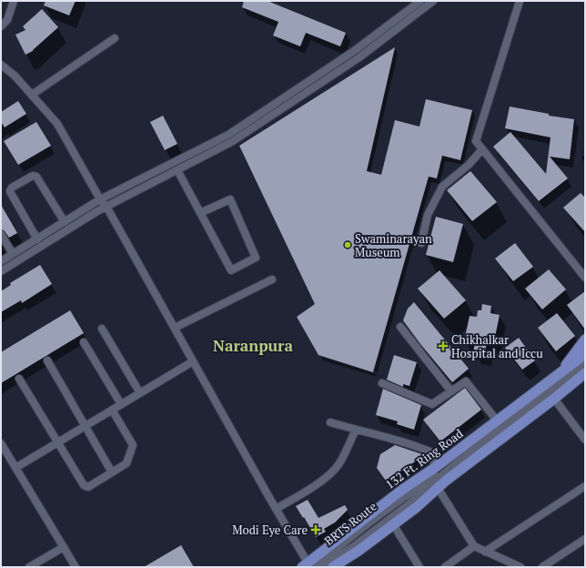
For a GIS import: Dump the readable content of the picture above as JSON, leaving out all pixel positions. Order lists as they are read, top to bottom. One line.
{"streets":{"main road":["132 Ft. Ring Road"],"street":["BRTS Route"]},"crossings":[["132 Ft. Ring Road","BRTS Route"]],"districts":["Naranpura"],"places":{"other":["Swaminarayan Museum"],"health":["Chikhalkar Hospital and Iccu","Modi Eye Care"]}}
